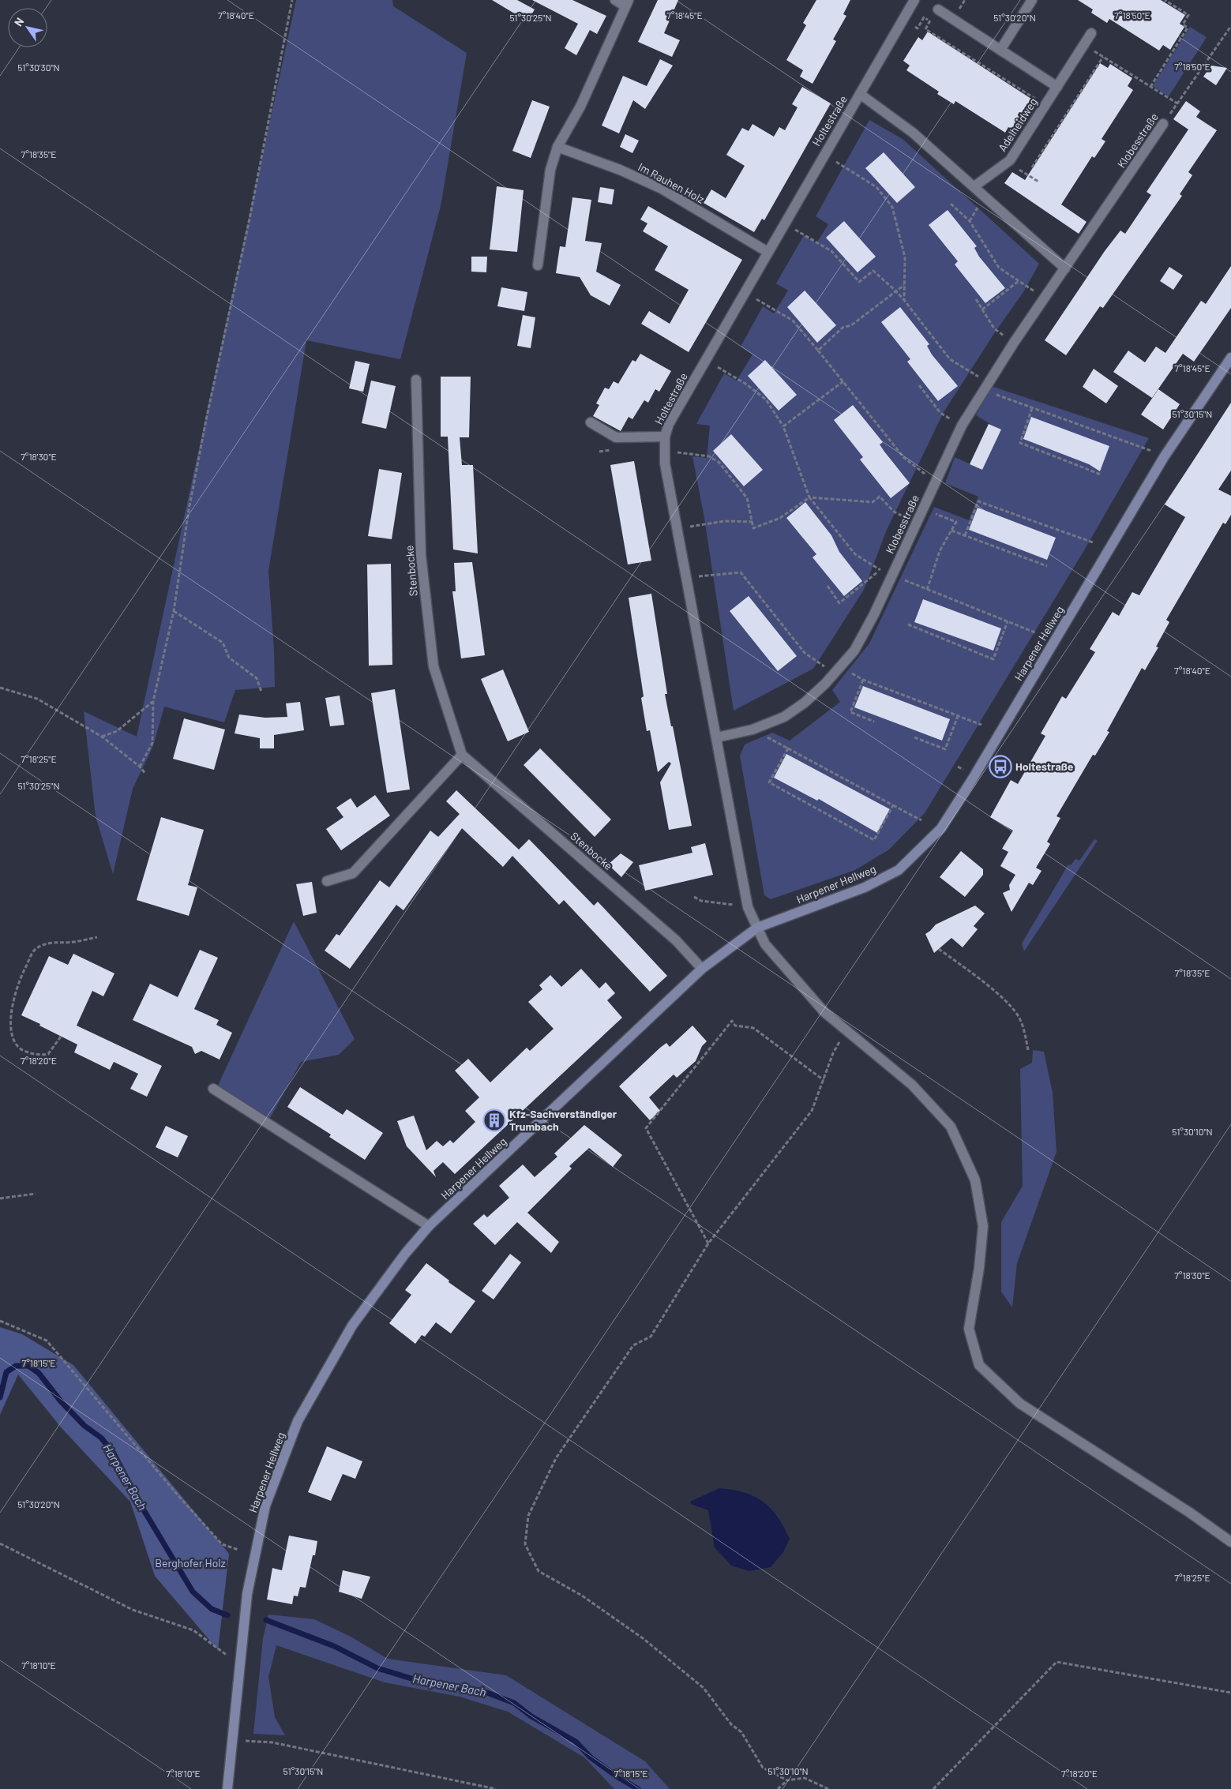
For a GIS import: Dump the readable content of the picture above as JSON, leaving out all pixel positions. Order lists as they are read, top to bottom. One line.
{"streets":{"street":["Holtestraße","Adelheidweg","Klobesstraße","Im Rauhen Holz","Stenbocke","Harpener Hellweg"]},"crossings":[["Holtestraße","Klobesstraße"],["Holtestraße","Im Rauhen Holz"],["Holtestraße","Harpener Hellweg"],["Stenbocke","Harpener Hellweg"]],"water":["Harpener Bach"],"parks":["Berghofer Holz"],"places":{"bus stop":["Holtestraße"],"building":["Kfz-Sachverständiger Trumbach"]},"north":"top left","coordinates":["7°18'40\"E","7°18'45\"E","7°18'50\"E","51°30'25\"N","51°30'20\"N","51°30'30\"N","7°18'35\"E","51°30'15\"N","7°18'30\"E","7°18'25\"E","7°18'20\"E","51°30'10\"N","7°18'15\"E","7°18'10\"E"]}
